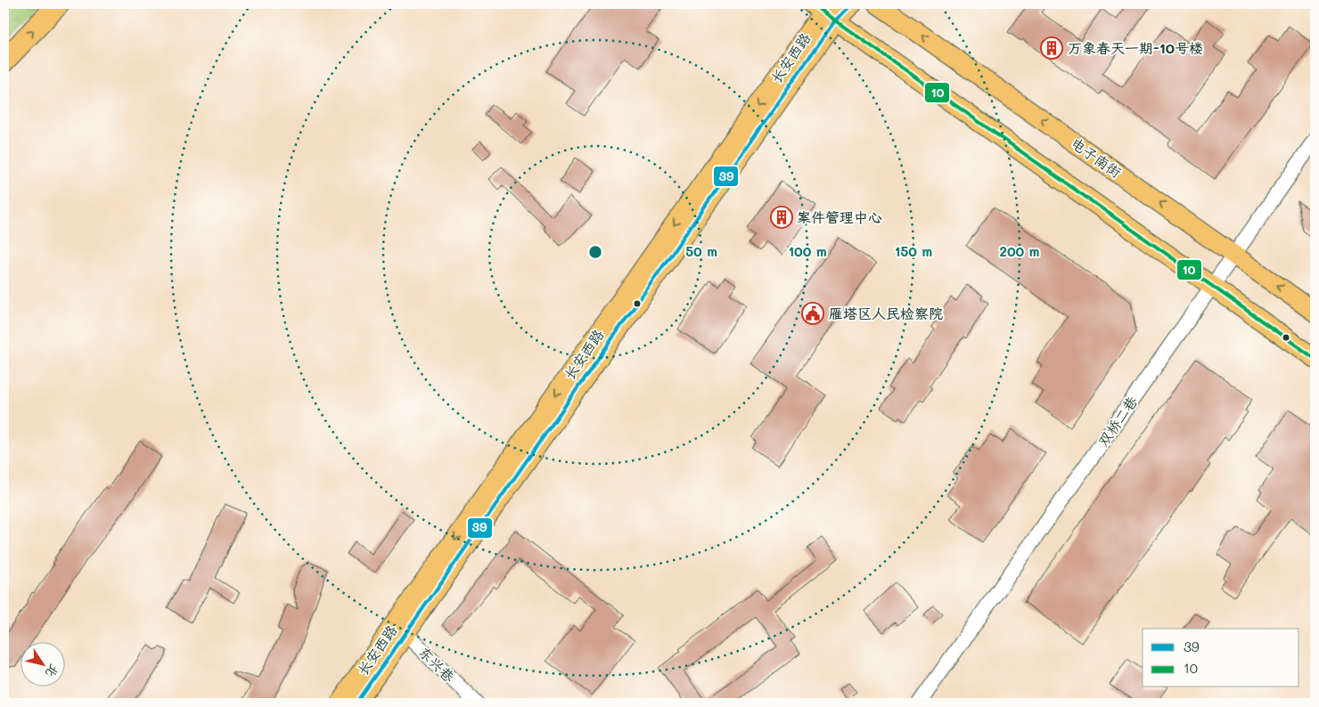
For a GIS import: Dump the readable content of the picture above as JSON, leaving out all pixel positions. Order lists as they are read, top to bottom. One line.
{"streets":{"main road":["长安西路","电子南街"],"street":["双桥二巷","东兴巷"]},"crossings":[["长安西路","东兴巷"],["电子南街","双桥二巷"]],"places":{"building":["万象春天一期-10号楼","案件管理中心"],"public building":["雁塔区人民检察院"]},"lines":["transit line 39","transit line 10"],"legend":["39","10"],"north":"bottom right","rings":["50 m","100 m","150 m","200 m"]}
